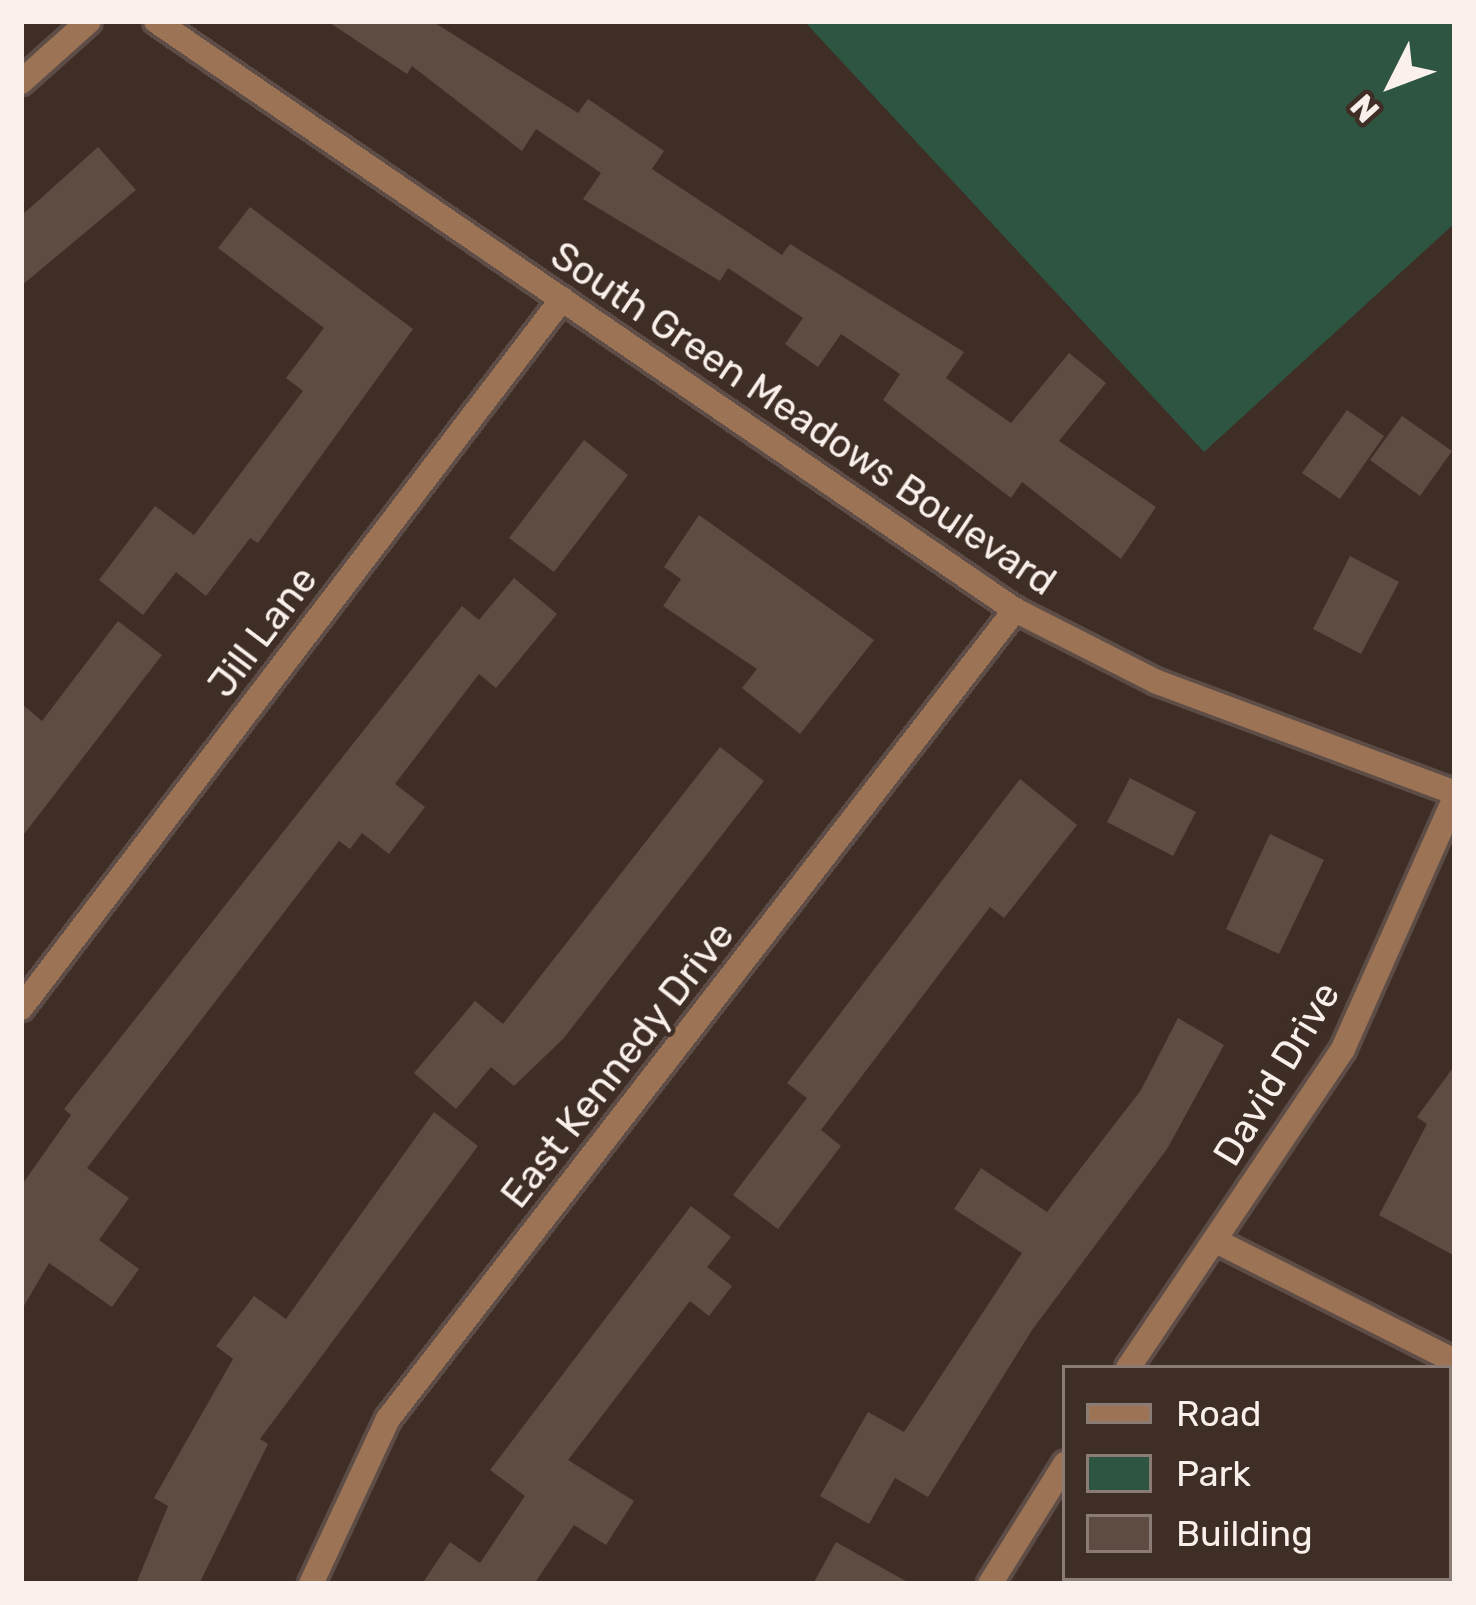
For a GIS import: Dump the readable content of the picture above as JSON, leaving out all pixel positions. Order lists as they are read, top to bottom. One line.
{"streets":{"street":["South Green Meadows Boulevard","Jill Lane","East Kennedy Drive","David Drive"]},"crossings":[["South Green Meadows Boulevard","Jill Lane"],["South Green Meadows Boulevard","East Kennedy Drive"],["South Green Meadows Boulevard","David Drive"]],"legend":["Road","Park","Building"],"north":"bottom left"}
